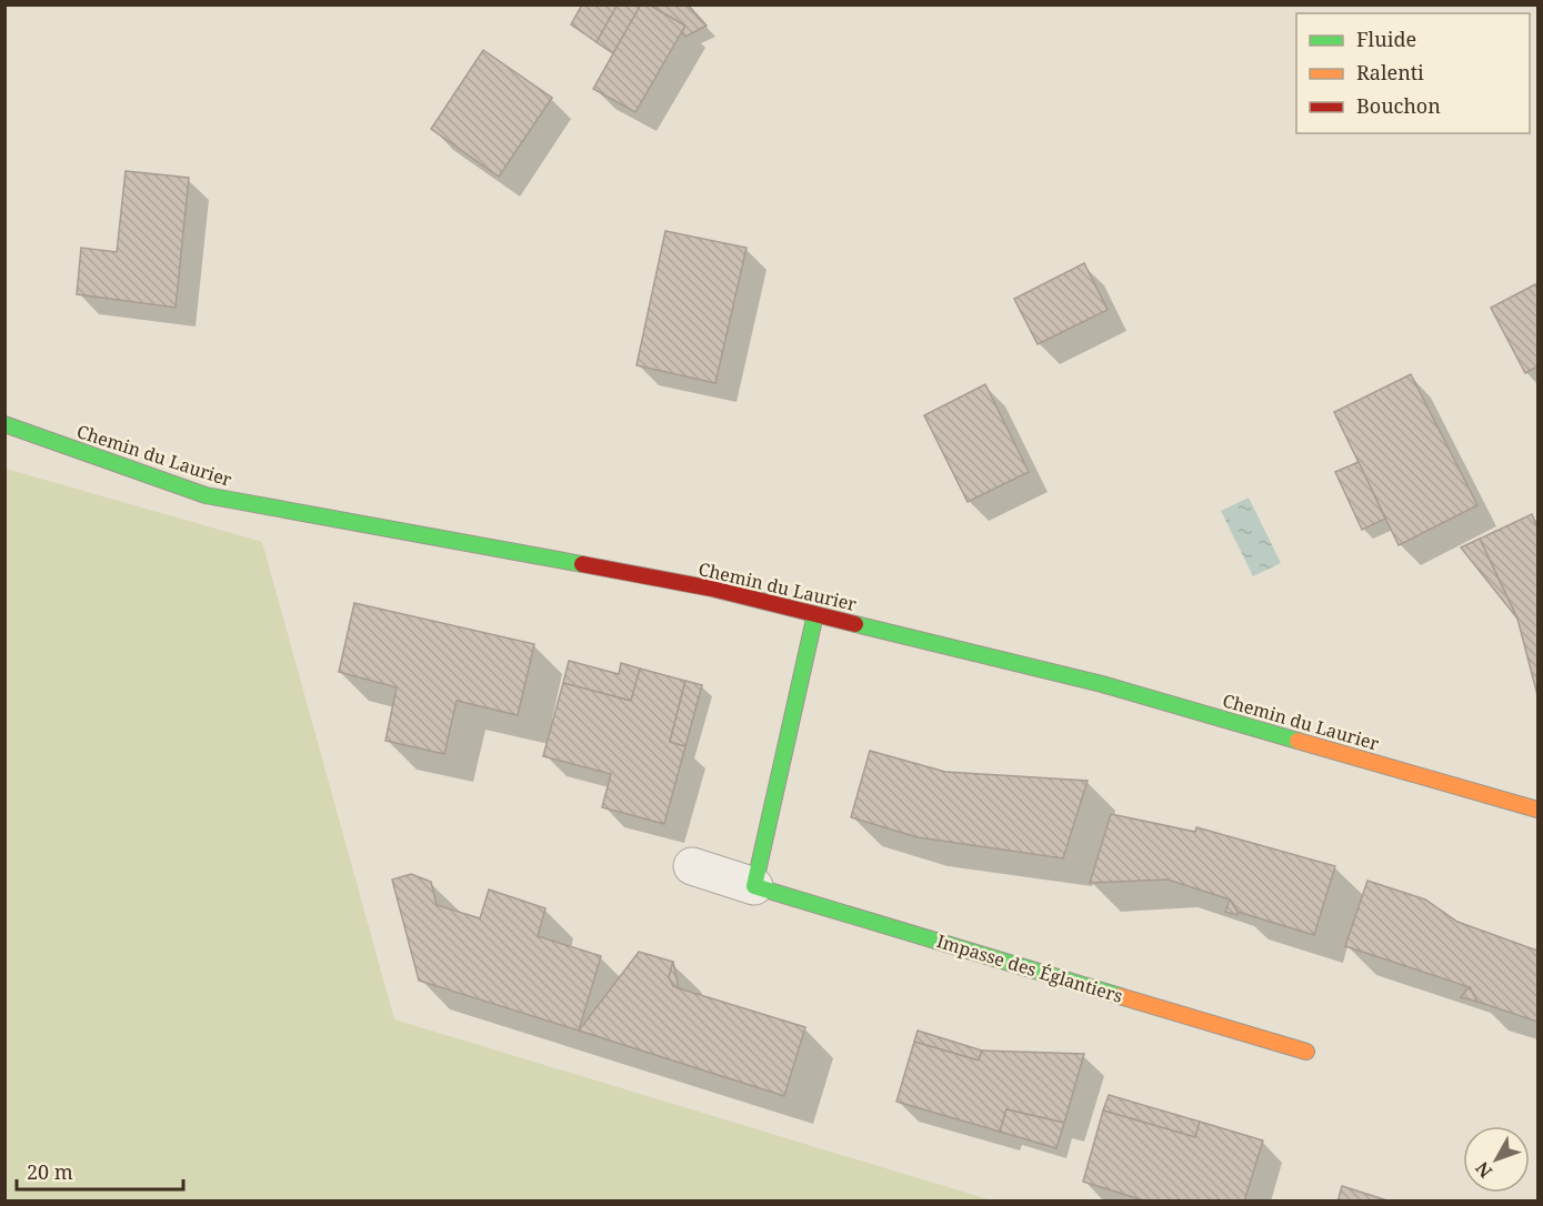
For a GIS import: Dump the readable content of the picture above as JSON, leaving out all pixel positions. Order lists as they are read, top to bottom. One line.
{"streets":{"street":["Chemin du Laurier","Impasse des Églantiers"]},"legend":["Fluide","Ralenti","Bouchon"],"scale_bar":"20 m","north":"bottom left"}
